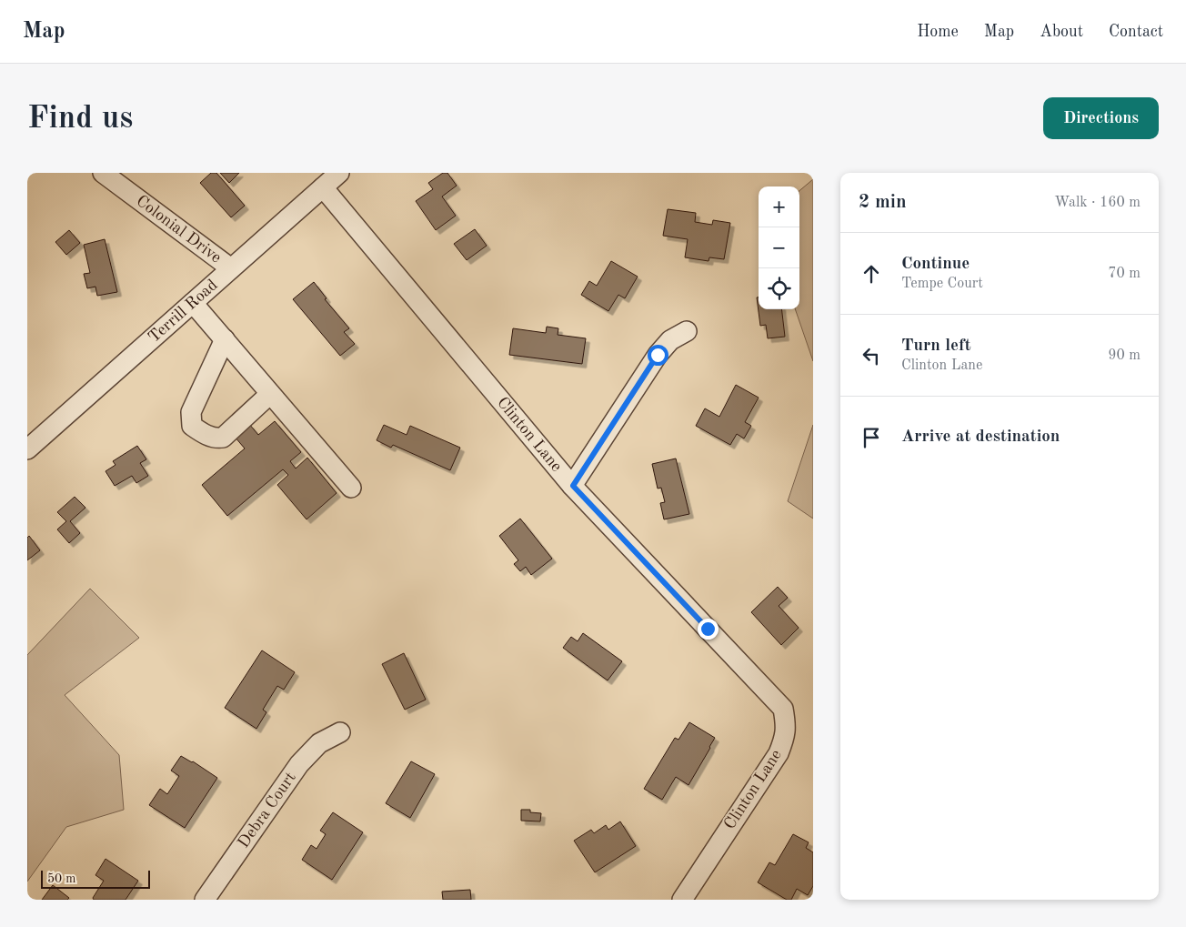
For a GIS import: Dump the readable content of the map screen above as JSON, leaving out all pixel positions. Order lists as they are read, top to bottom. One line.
{"streets":{"street":["Colonial Drive","Terrill Road","Clinton Lane","Debra Court"]},"crossings":[["Colonial Drive","Terrill Road"],["Terrill Road","Clinton Lane"]],"scale_bar":"50 m","page":{"header":"Map","nav":["Home","Map","About","Contact"],"buttons":"Directions","title":"Find us","heading":["2 min","Walk · 160 m"],"map_buttons":["+","−"],"list":[["Continue","Tempe Court","70 m"],["Turn left","Clinton Lane","90 m"],"Arrive at destination"],"scale":"50 m"}}
